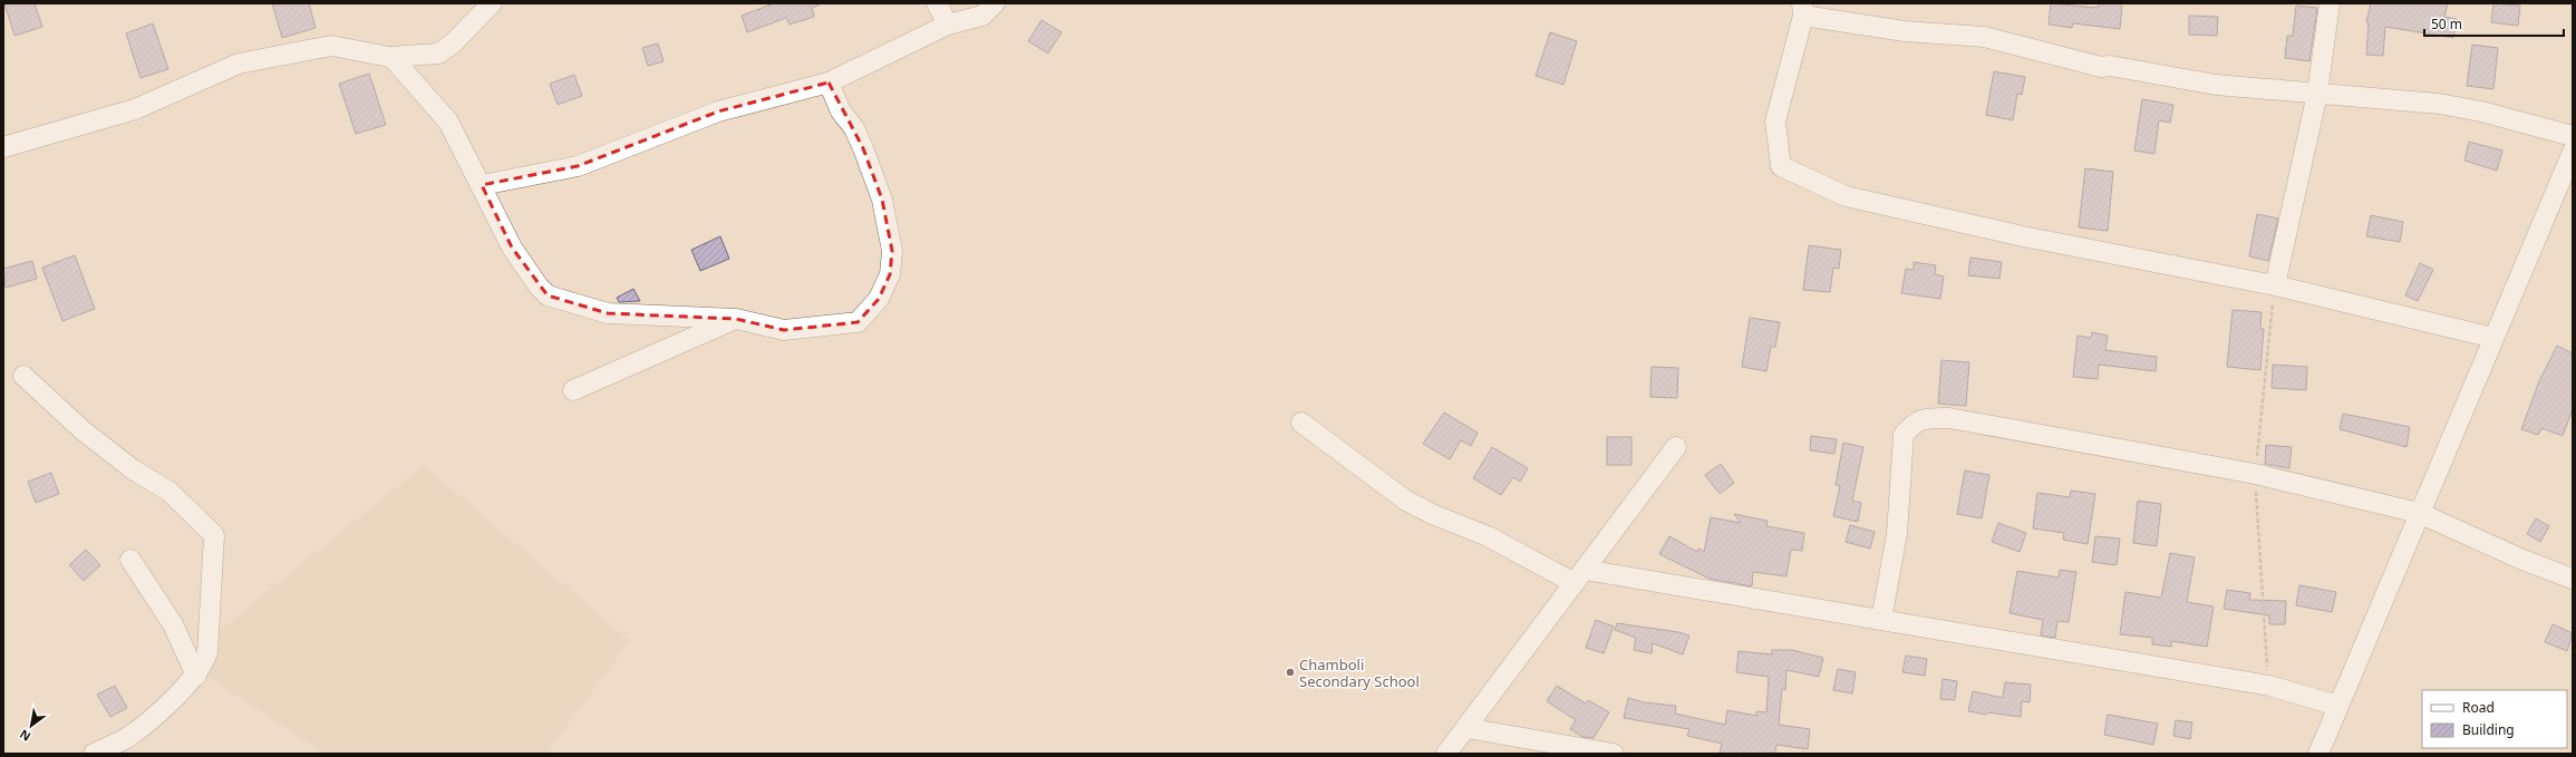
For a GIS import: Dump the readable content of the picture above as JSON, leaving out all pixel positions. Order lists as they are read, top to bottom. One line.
{"places":["Chamboli Secondary School"],"legend":["Road","Building"],"scale_bar":"50 m","north":"bottom left"}
